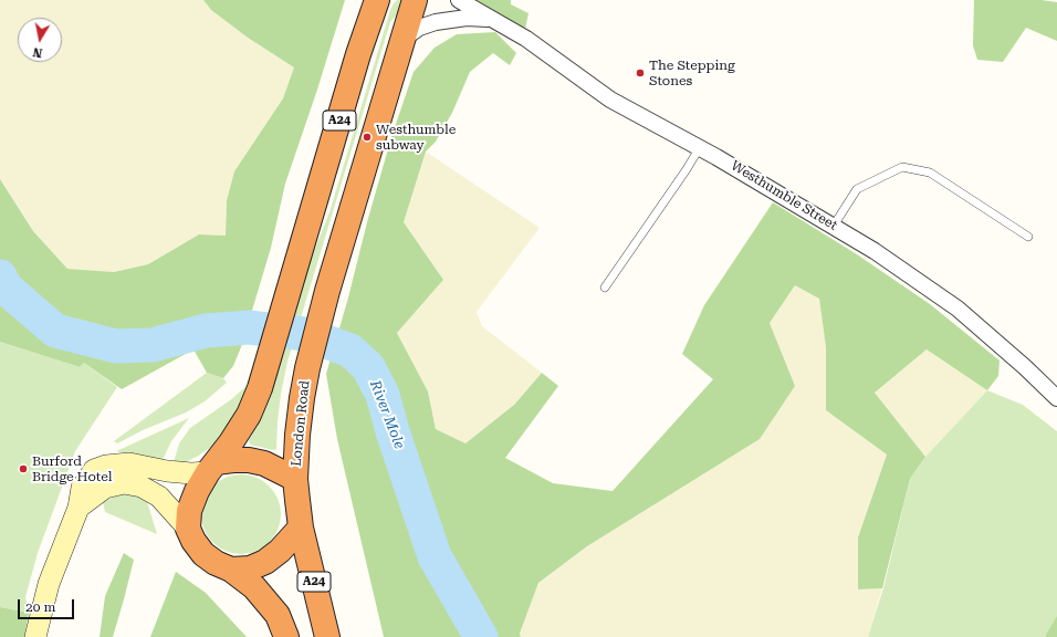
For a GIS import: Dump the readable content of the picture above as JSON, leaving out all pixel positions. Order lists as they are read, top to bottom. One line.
{"streets":{"highway":["A24","London Road"],"street":["Westhumble Street"]},"crossings":[["A24","Westhumble Street"],["A24","London Road"],["Westhumble Street","London Road"]],"water":["River Mole"],"places":["The Stepping Stones","Westhumble subway","Burford Bridge Hotel"],"scale_bar":"20 m","north":"bottom"}
